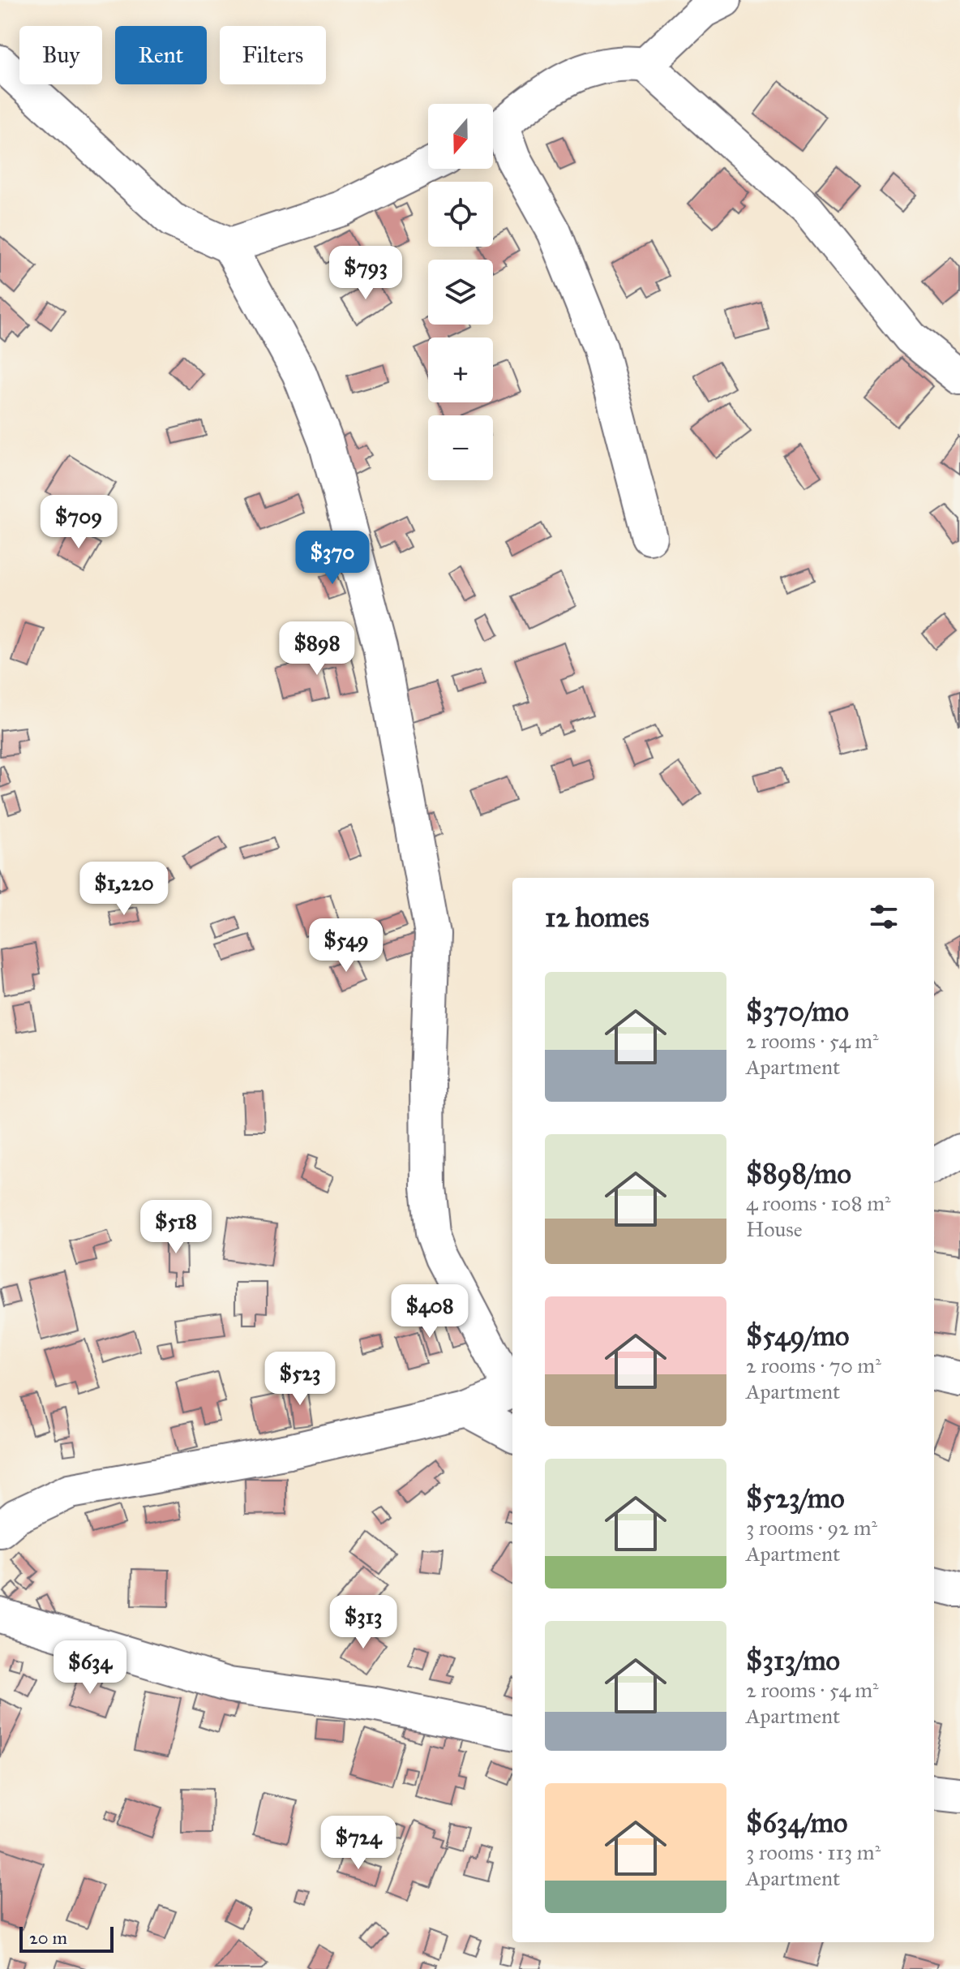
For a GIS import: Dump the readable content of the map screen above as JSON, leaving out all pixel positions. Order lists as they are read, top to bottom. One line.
{"scale_bar":"20 m","north":"bottom","page":{"chip":["Buy","Rent","Filters"],"map_buttons":["+","−"],"price":["$793","$709","$370","$898","$1,220","$549","$518","$408","$523","$313","$634","$724"],"heading":"12 homes","list":[{"name":"$370/mo","note":"2 rooms · 54 m² · Apartment"},{"name":"$898/mo","note":"4 rooms · 108 m² · House"},{"name":"$549/mo","note":"2 rooms · 70 m² · Apartment"},{"name":"$523/mo","note":"3 rooms · 92 m² · Apartment"},{"name":"$313/mo","note":"2 rooms · 54 m² · Apartment"},{"name":"$634/mo","note":"3 rooms · 113 m² · Apartment"}],"scale":"20 m"}}
